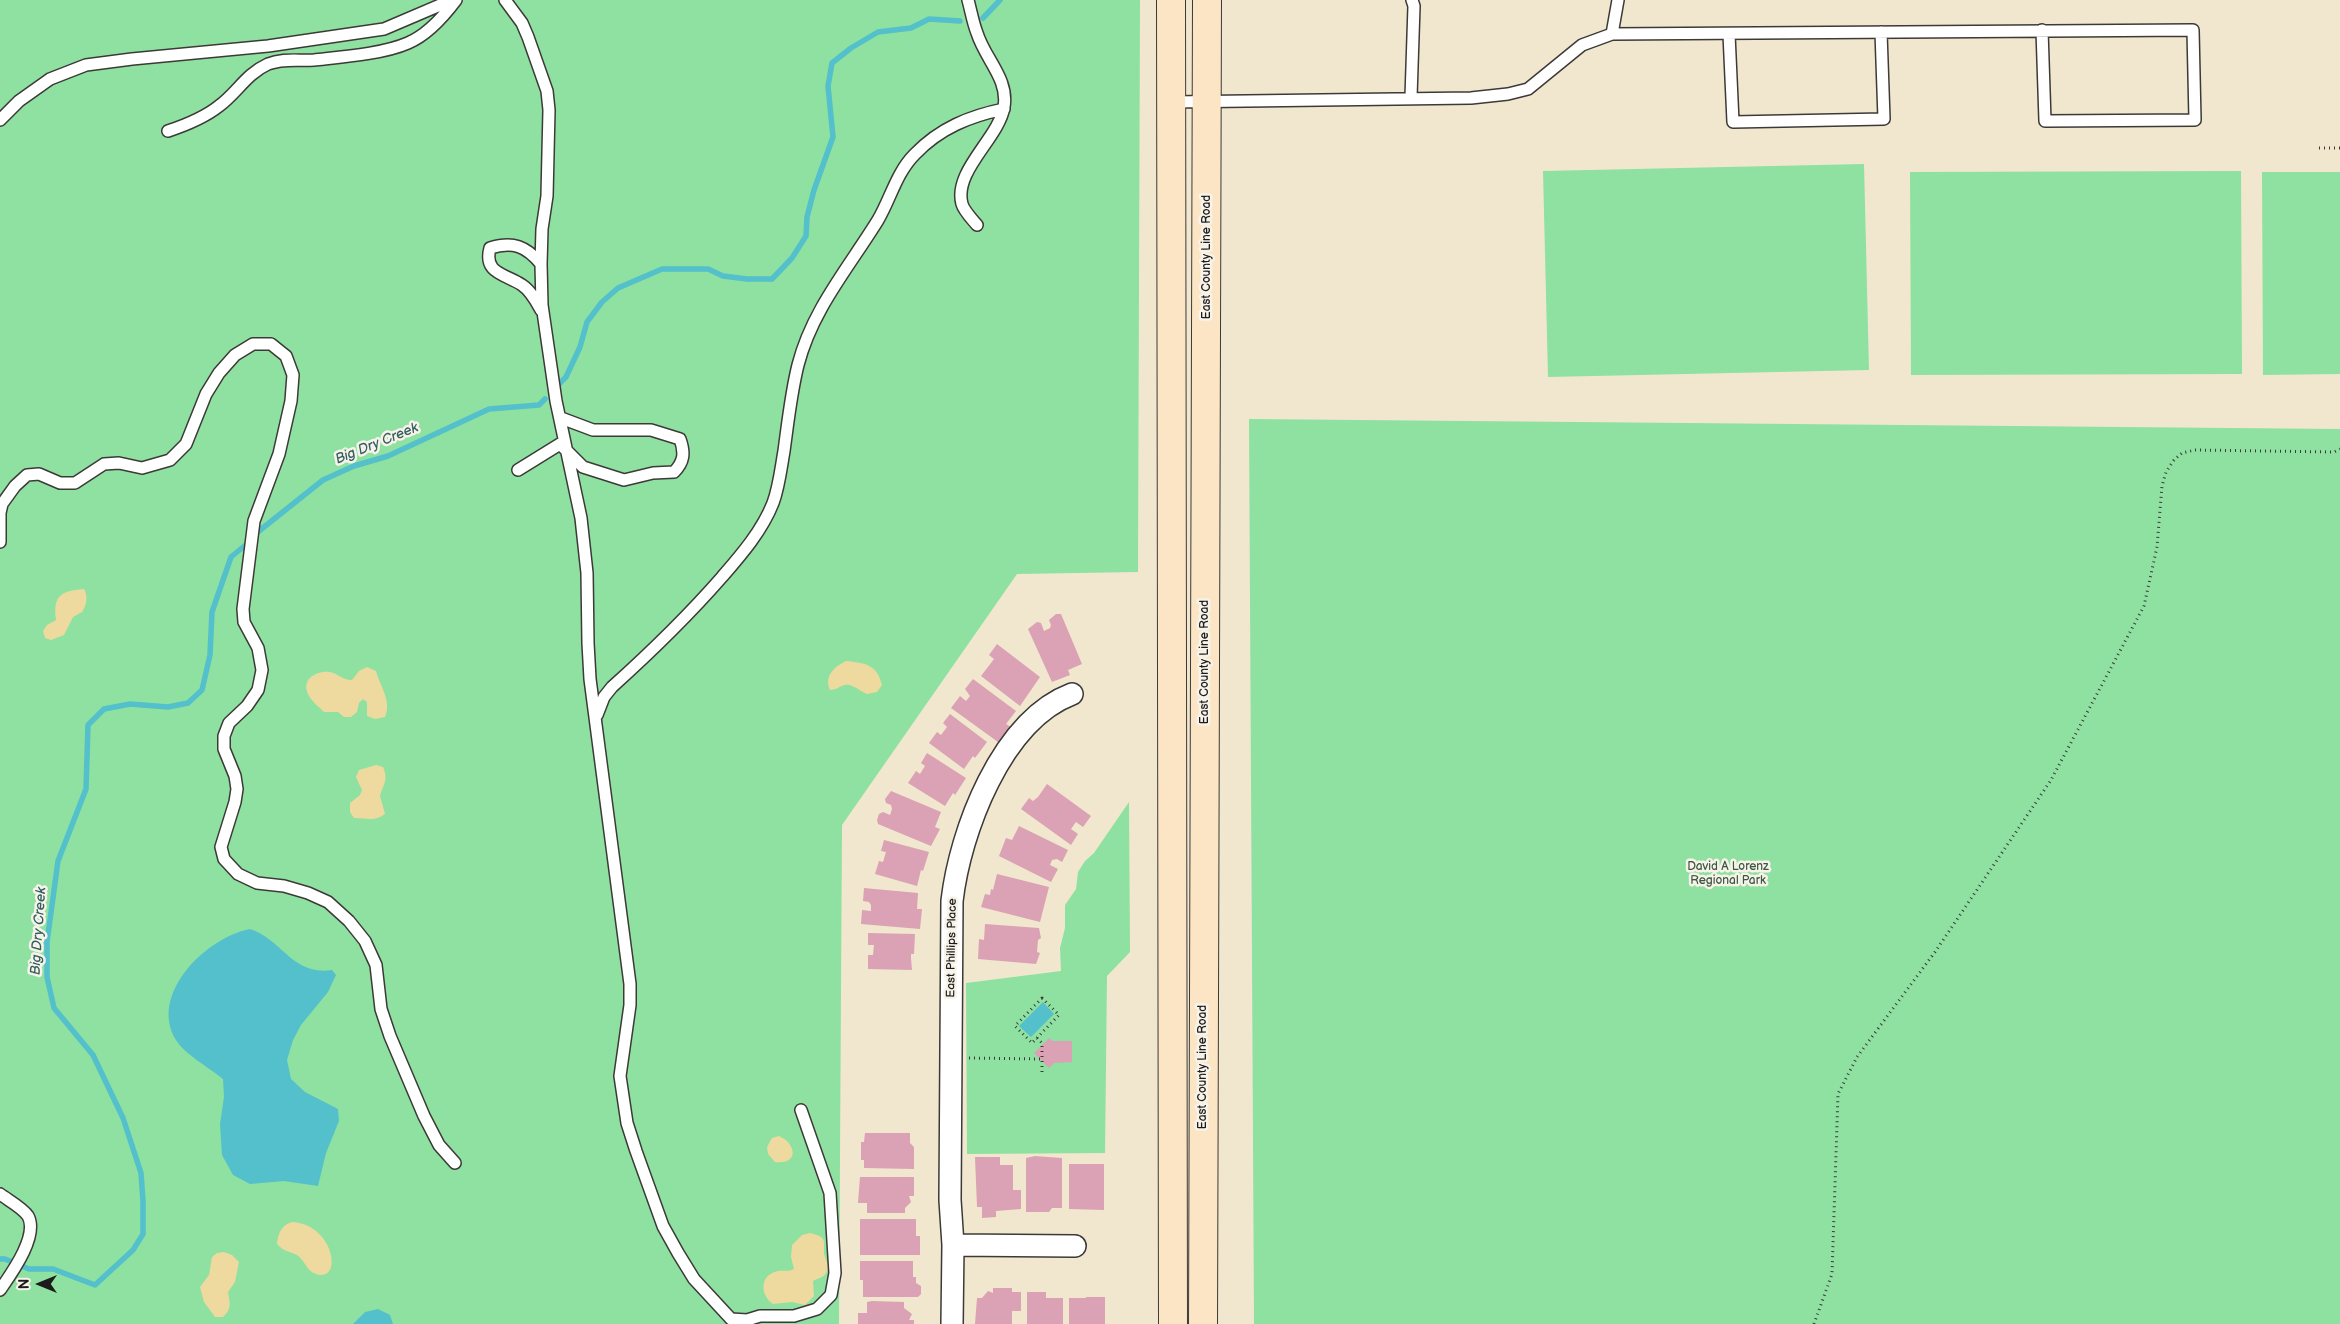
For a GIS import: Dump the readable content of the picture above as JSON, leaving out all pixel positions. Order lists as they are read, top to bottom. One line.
{"streets":{"main road":["East County Line Road"],"street":["East Phillips Place"]},"water":["Big Dry Creek"],"parks":["David A Lorenz Regional Park"],"north":"left"}
